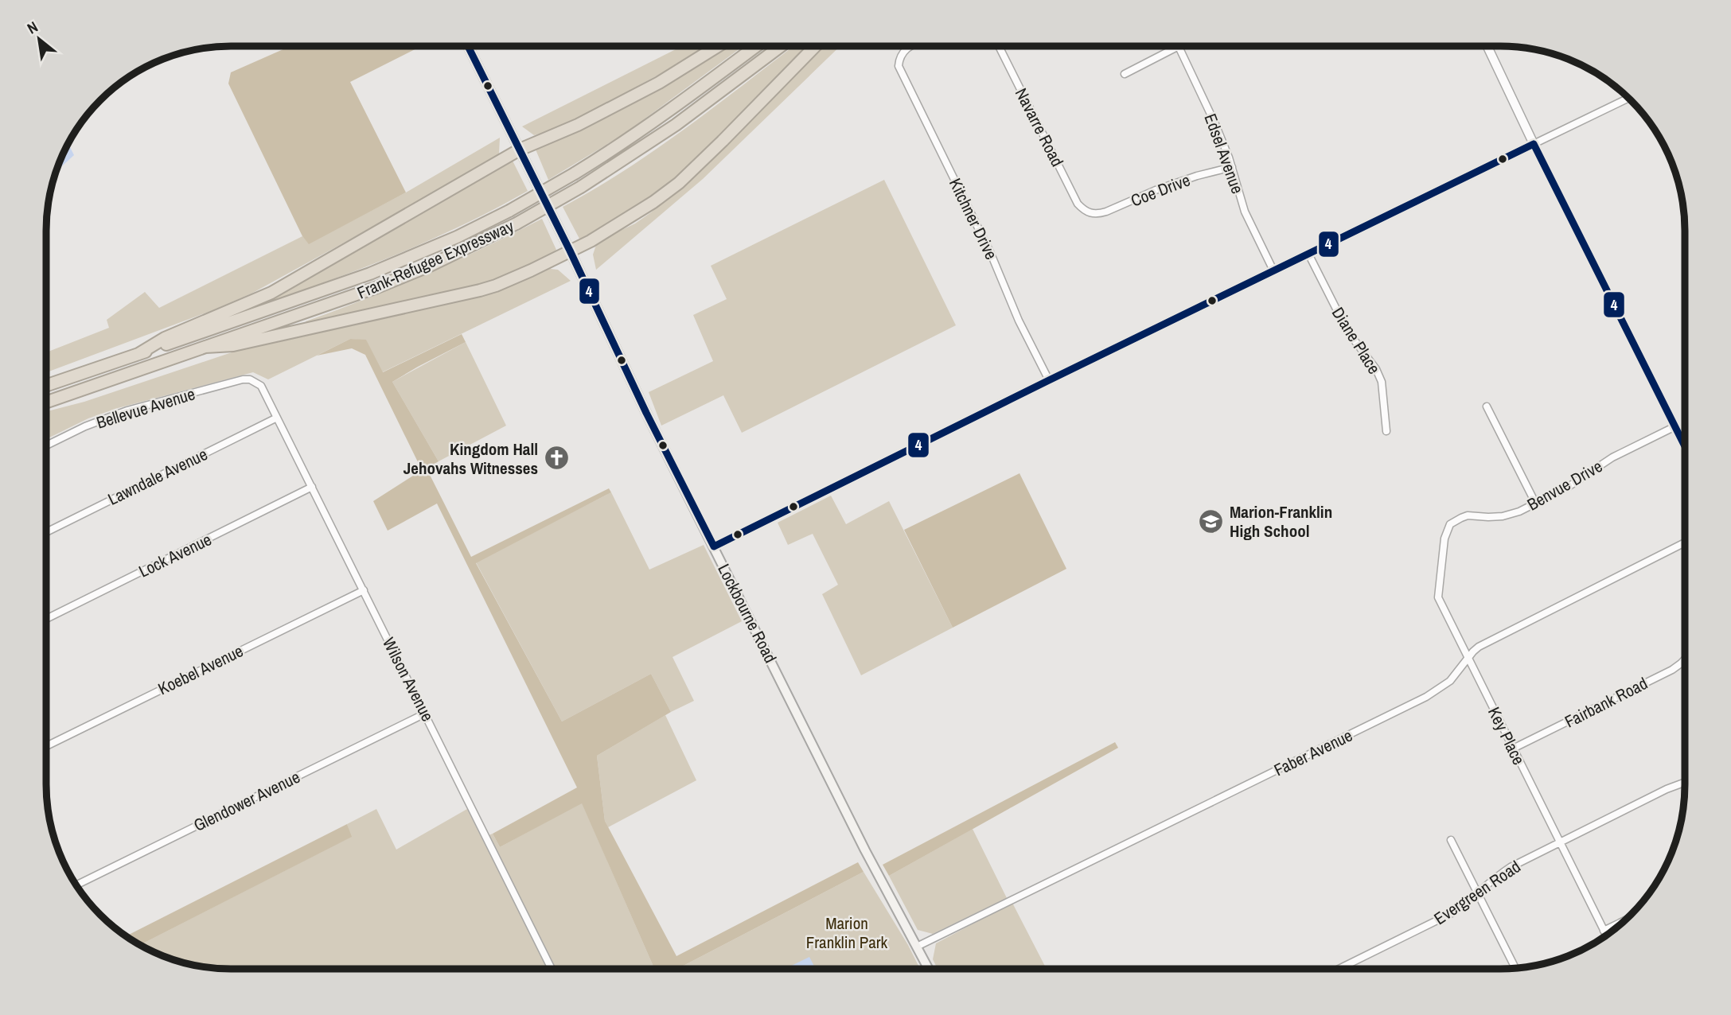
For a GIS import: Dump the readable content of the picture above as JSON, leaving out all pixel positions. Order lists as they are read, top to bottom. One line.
{"streets":{"highway":["Frank-Refugee Expressway"],"main road":["Lockbourne Road"],"street":["Navarre Road","Edsel Avenue","Coe Drive","Kitchner Drive","Diane Place","Bellevue Avenue","Lawndale Avenue","Benvue Drive","Lock Avenue","Koebel Avenue","Wilson Avenue","Fairbank Road","Key Place","Faber Avenue","Glendower Avenue","Evergreen Road"]},"crossings":[["Navarre Road","Coe Drive"],["Edsel Avenue","Coe Drive"],["Bellevue Avenue","Wilson Avenue"],["Lawndale Avenue","Wilson Avenue"],["Benvue Drive","Key Place"],["Lock Avenue","Wilson Avenue"],["Lockbourne Road","Faber Avenue"],["Koebel Avenue","Wilson Avenue"],["Wilson Avenue","Glendower Avenue"],["Fairbank Road","Key Place"],["Key Place","Faber Avenue"],["Key Place","Evergreen Road"]],"parks":["Marion Franklin Park"],"places":{"church":["Kingdom Hall Jehovahs Witnesses"],"school or university":["Marion-Franklin High School"]},"lines":["transit line 4"],"north":"top left"}
